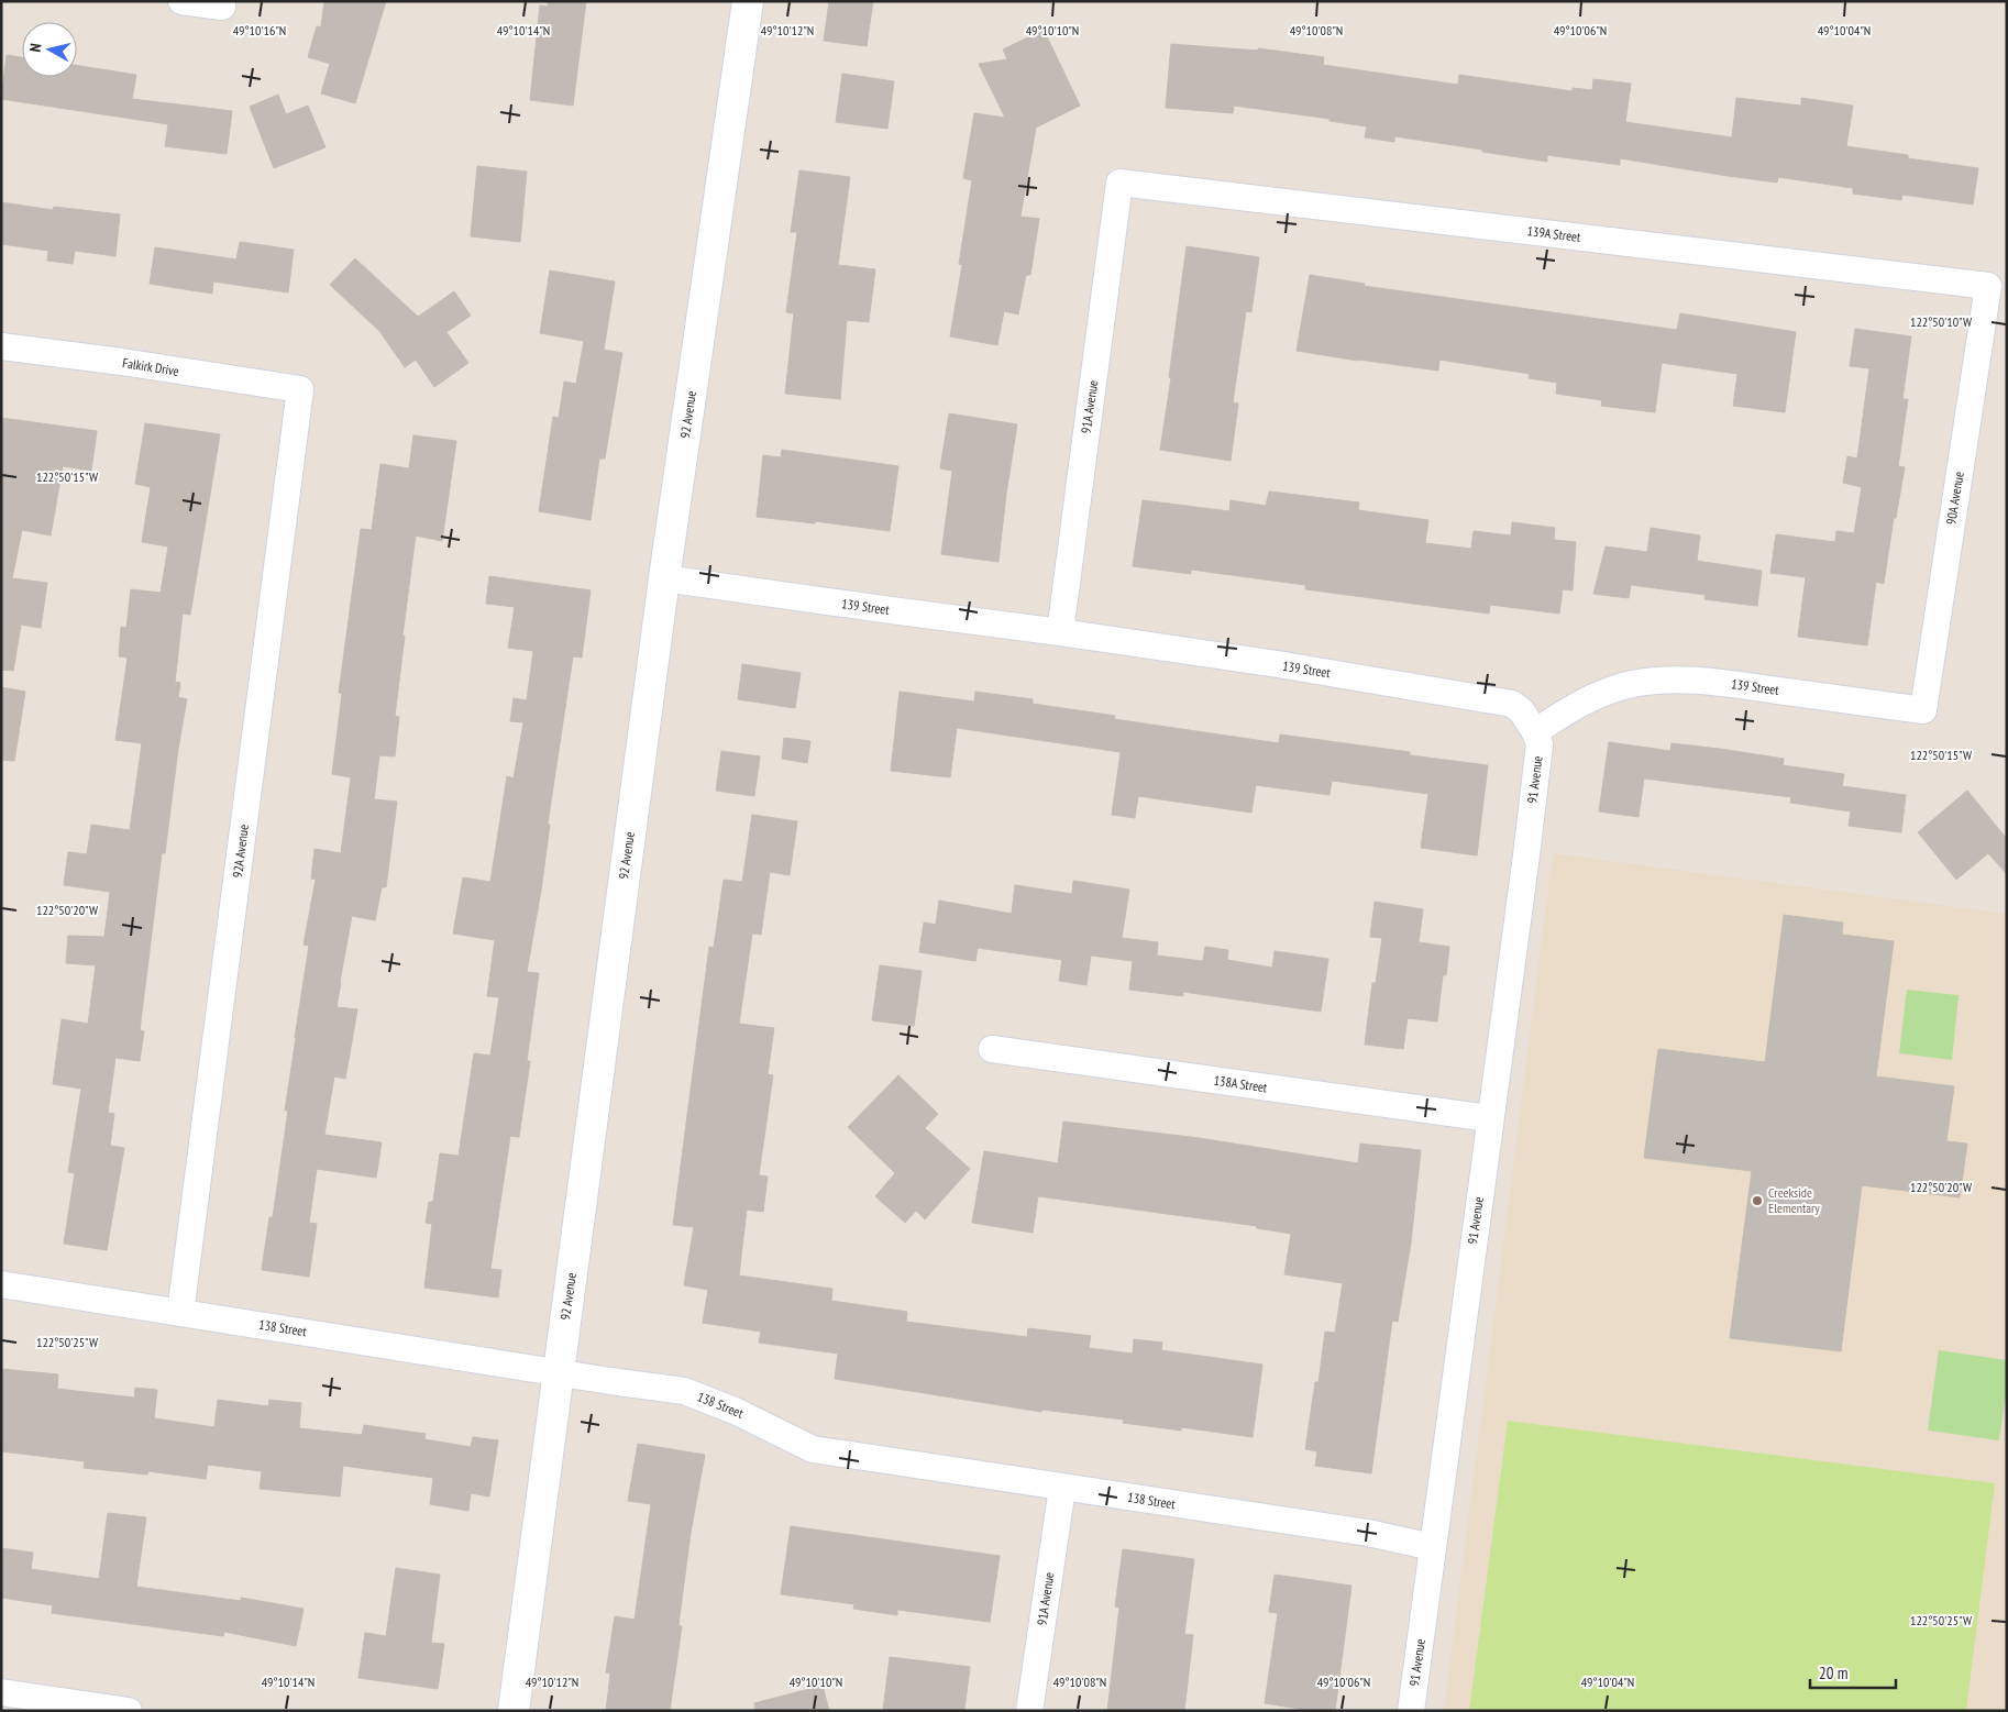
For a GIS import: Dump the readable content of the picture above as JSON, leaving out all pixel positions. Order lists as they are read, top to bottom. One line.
{"streets":{"main road":["92 Avenue"],"street":["139A Street","Falkirk Drive","91A Avenue","90A Avenue","139 Street","91 Avenue","92A Avenue","138A Street","138 Street"]},"crossings":[["139A Street","91A Avenue"],["139A Street","90A Avenue"],["Falkirk Drive","92A Avenue"],["91A Avenue","139 Street"],["91A Avenue","138 Street"],["92 Avenue","139 Street"],["92 Avenue","138 Street"],["90A Avenue","139 Street"],["139 Street","91 Avenue"],["91 Avenue","138A Street"],["91 Avenue","138 Street"],["92A Avenue","138 Street"]],"places":["Creekside Elementary"],"scale_bar":"20 m","north":"left","coordinates":["49°10'16\"N","49°10'14\"N","49°10'12\"N","49°10'10\"N","49°10'08\"N","49°10'06\"N","49°10'04\"N","122°50'10\"W","122°50'15\"W","122°50'20\"W","122°50'25\"W"]}
